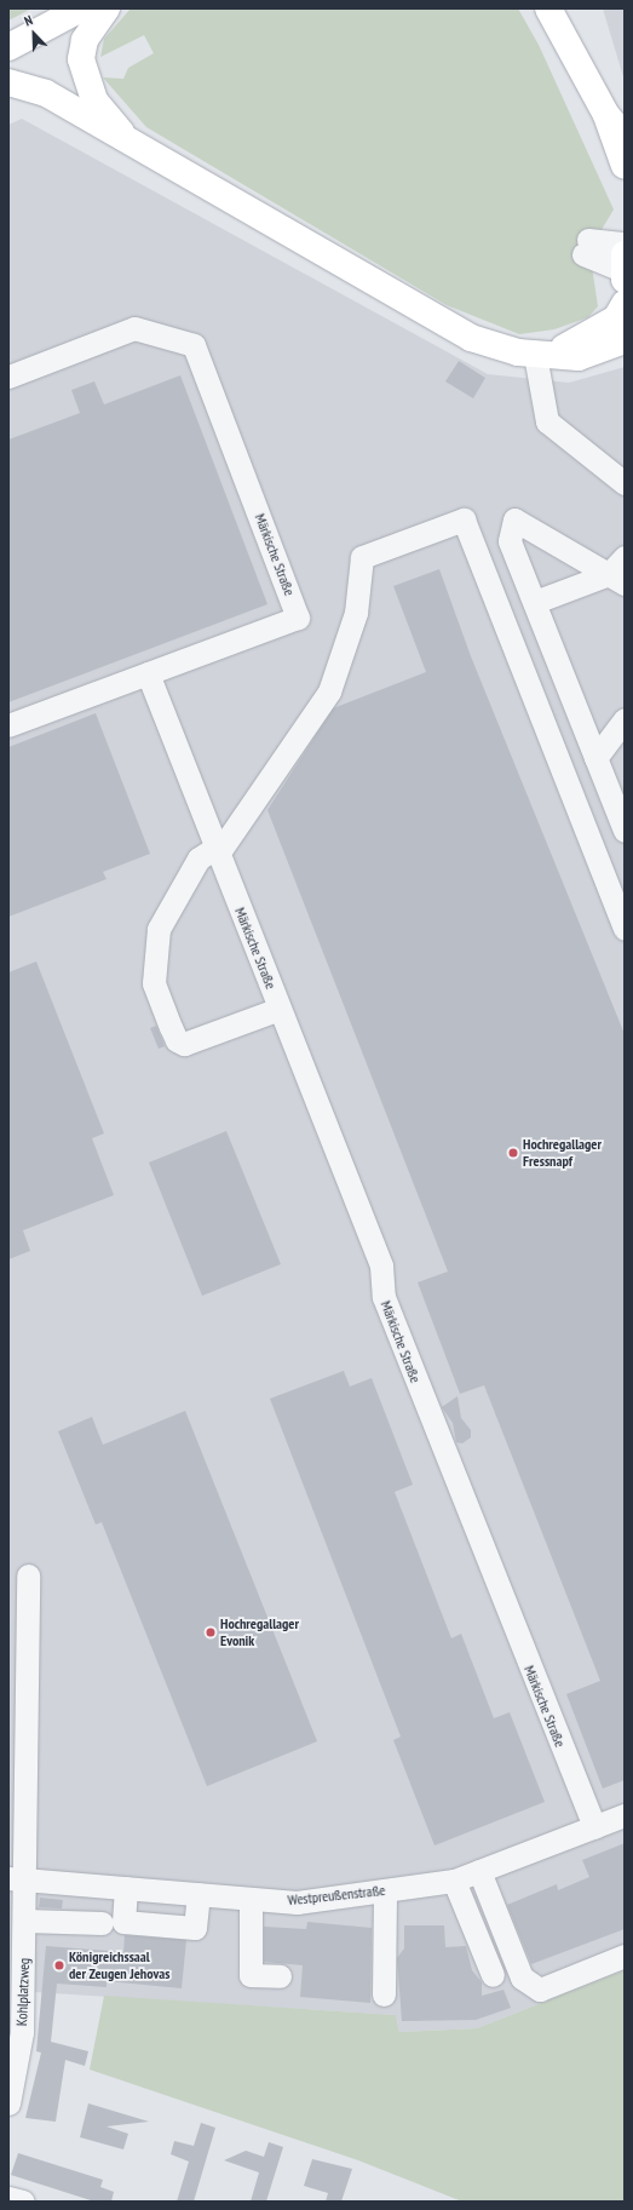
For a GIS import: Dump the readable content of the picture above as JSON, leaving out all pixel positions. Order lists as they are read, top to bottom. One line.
{"streets":{"street":["Märkische Straße","Westpreußenstraße","Kohlplatzweg"]},"crossings":[["Märkische Straße","Westpreußenstraße"],["Westpreußenstraße","Kohlplatzweg"]],"places":["Hochregallager Fressnapf","Hochregallager Evonik","Königreichssaal der Zeugen Jehovas"],"north":"top left"}
